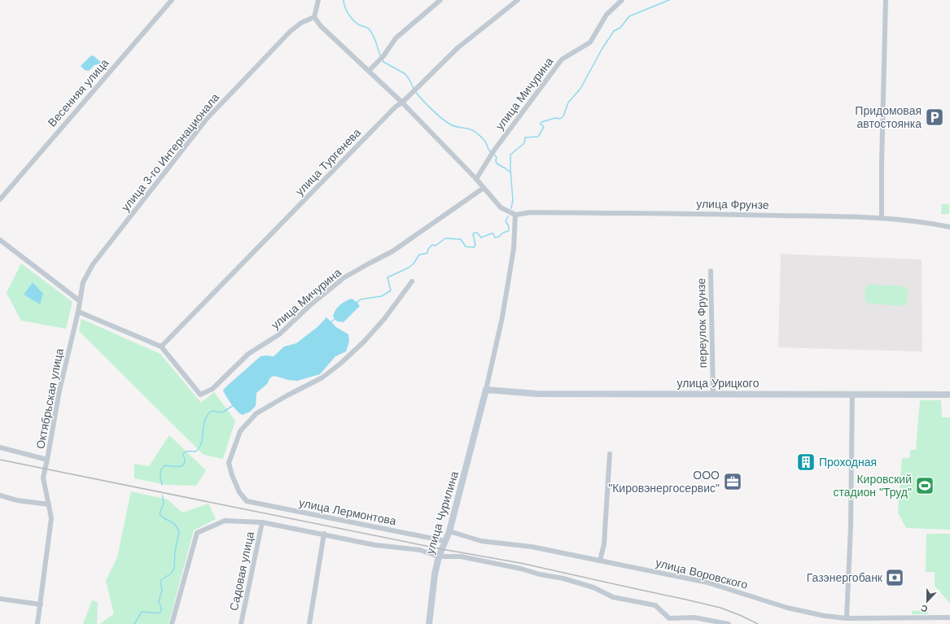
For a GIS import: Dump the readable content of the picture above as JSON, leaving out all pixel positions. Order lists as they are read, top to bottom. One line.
{"streets":{"street":["Весенняя улица","улица Мичурина","улица 3-го Интернационала","улица Тургенева","улица Фрунзе","переулок Фрунзе","улица Урицкого","Октябрьская улица","улица Лермонтова","улица Чурилина","Садовая улица","улица Воровского"]},"crossings":[["улица Мичурина","улица Тургенева"],["улица 3-го Интернационала","Октябрьская улица"],["переулок Фрунзе","улица Урицкого"],["улица Урицкого","улица Чурилина"],["улица Лермонтова","улица Чурилина"],["улица Чурилина","улица Воровского"]],"places":{"parking":["Придомовая автостоянка"],"building":["Проходная"],"office":["ООО \"Кировэнергосервис\""],"sports":["Кировский стадион \"Труд\""],"bank":["Газэнергобанк"]},"north":"bottom"}
